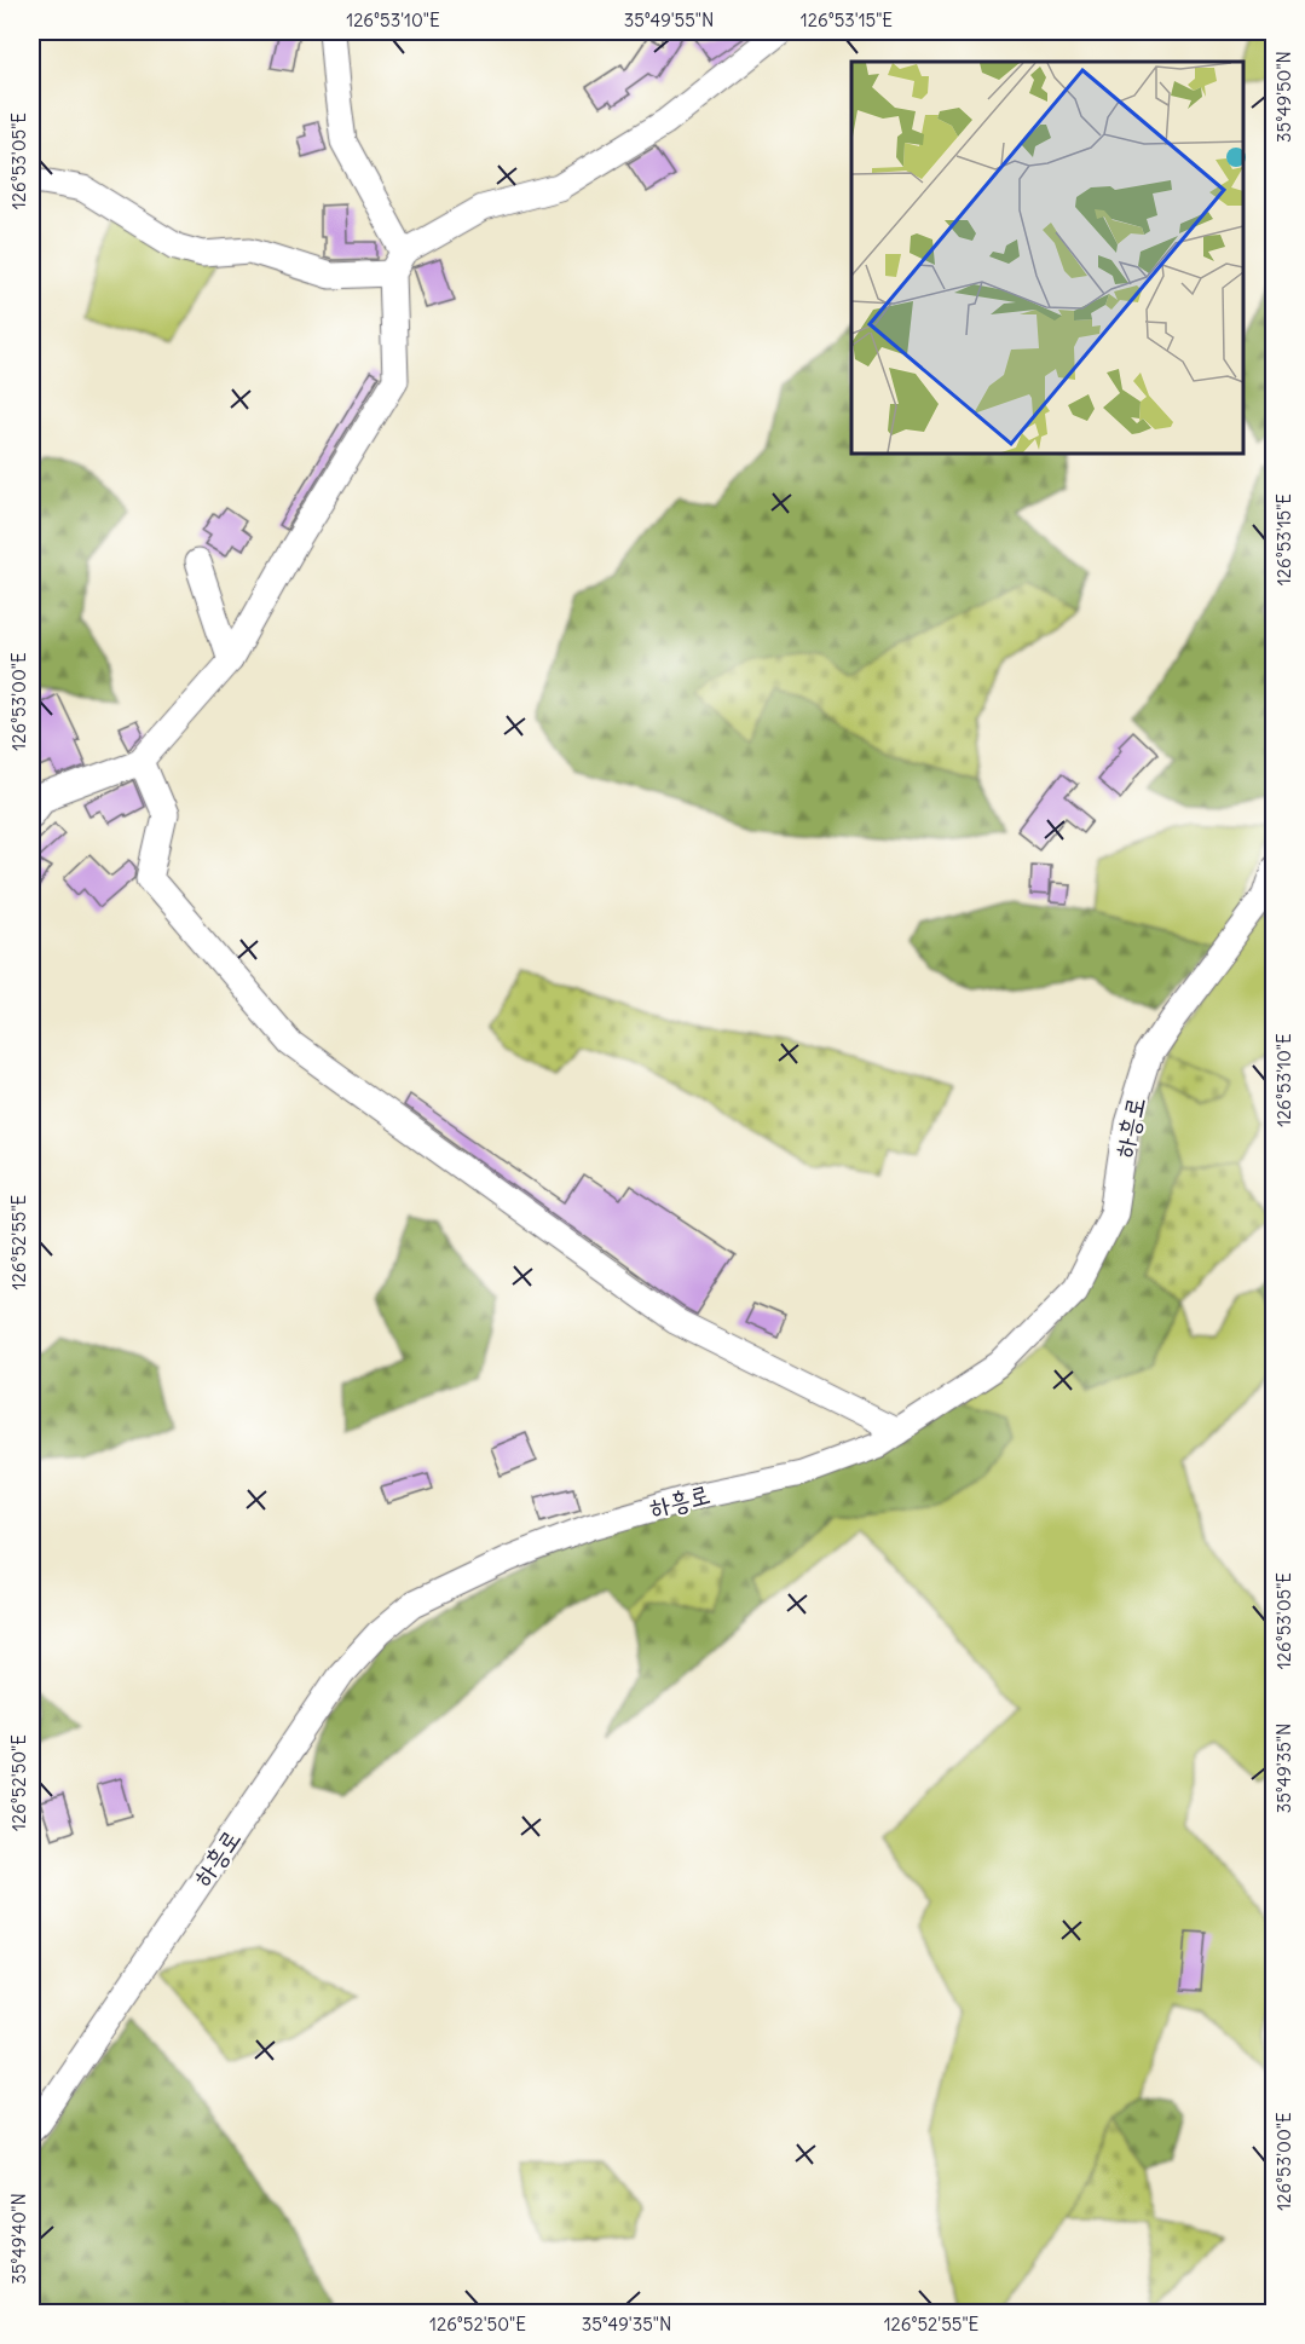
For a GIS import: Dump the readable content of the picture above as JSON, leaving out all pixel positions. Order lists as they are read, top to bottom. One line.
{"streets":{"street":["하흥로"]},"coordinates":["126°53'10\"E","35°49'55\"N","126°53'15\"E","35°49'50\"N","126°53'05\"E","126°53'00\"E","126°52'55\"E","35°49'35\"N","126°52'50\"E","35°49'40\"N"]}
